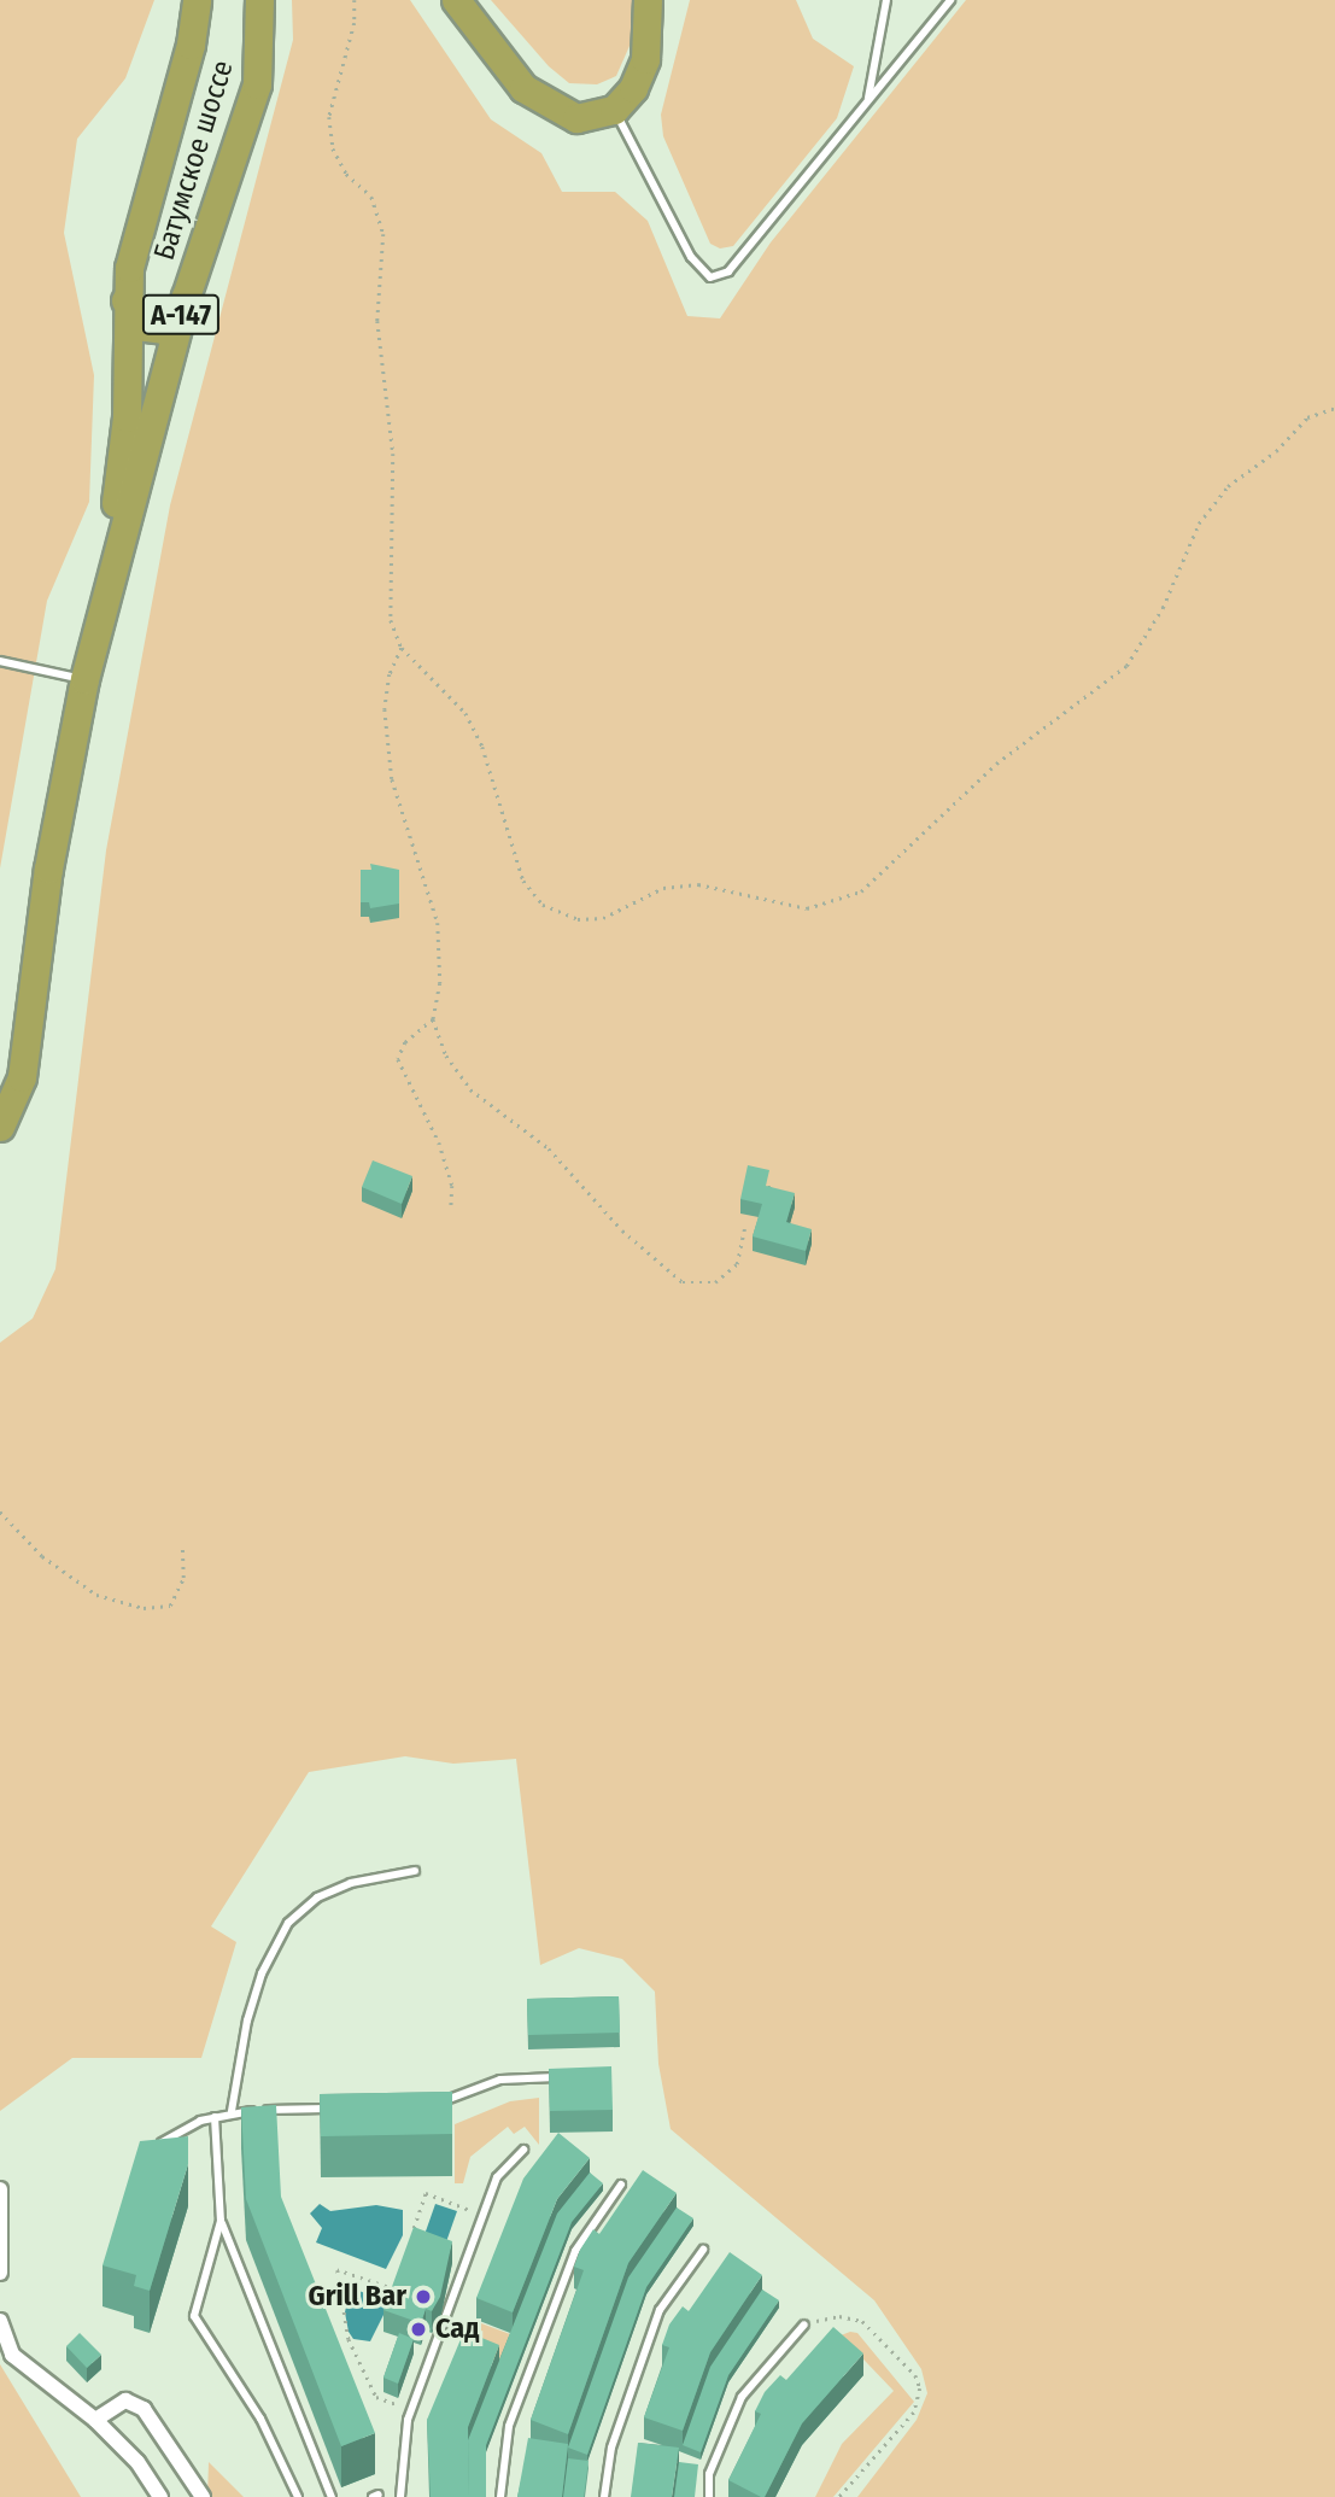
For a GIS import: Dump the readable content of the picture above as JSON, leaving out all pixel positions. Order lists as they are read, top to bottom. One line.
{"streets":{"highway":["Батумское шоссе","А-147"]},"places":["Grill Bar","Сад"]}
